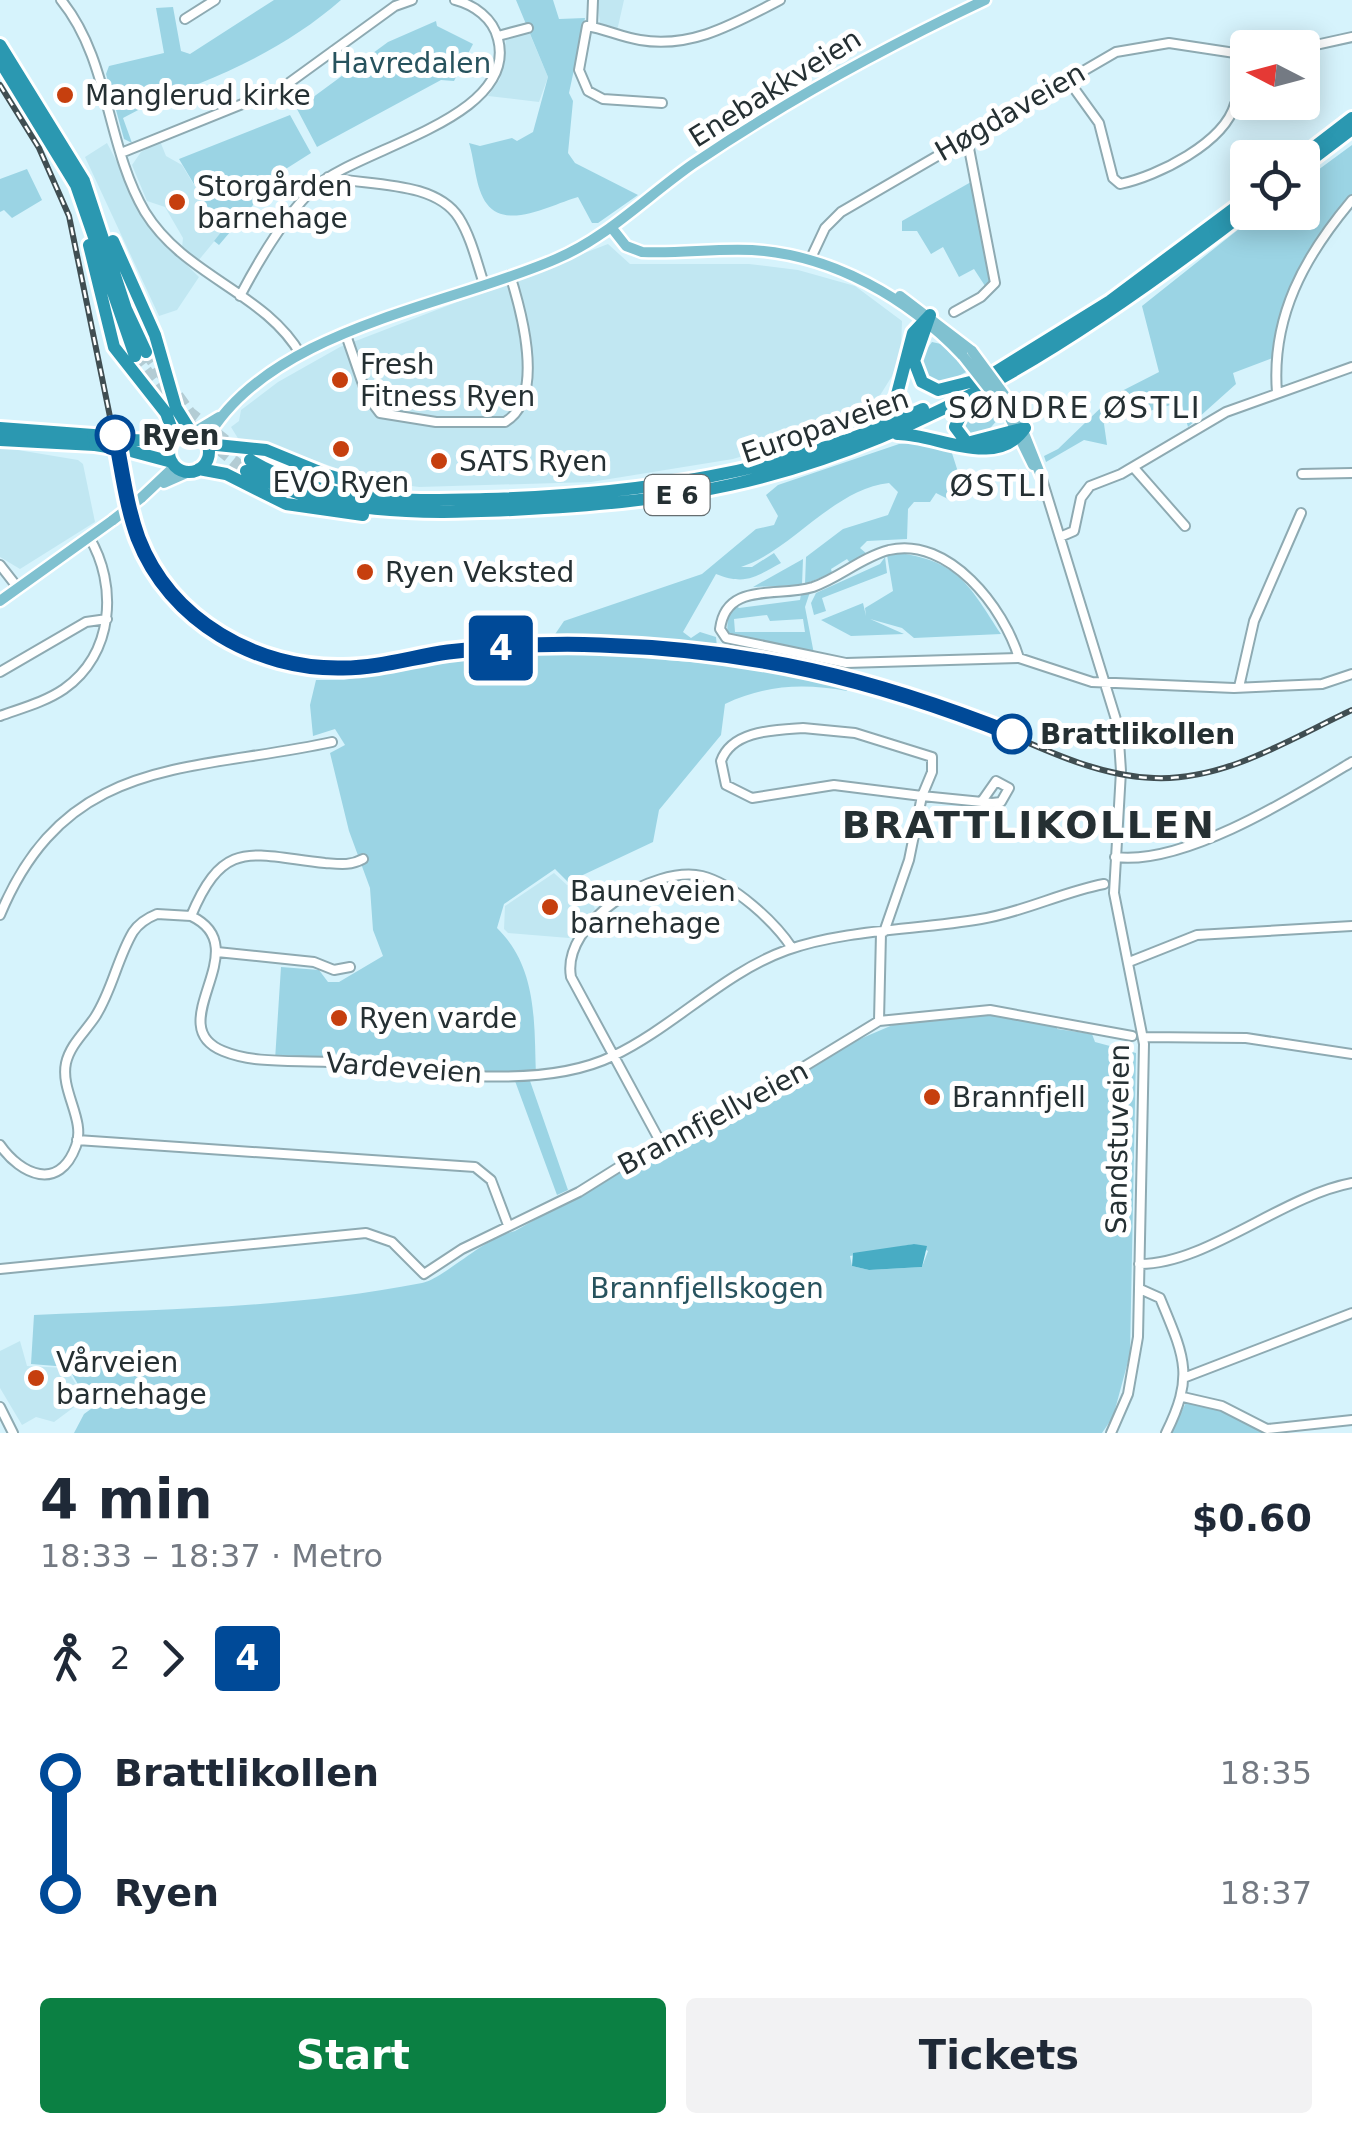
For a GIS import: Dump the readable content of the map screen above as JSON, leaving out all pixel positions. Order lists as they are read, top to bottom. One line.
{"streets":{"highway":["Europaveien","E 6"],"main road":["Enebakkveien","Sandstuveien"],"street":["Høgdaveien","Vardeveien","Brannfjellveien"]},"crossings":[["Enebakkveien","E 6"],["Enebakkveien","Sandstuveien"],["Høgdaveien","Sandstuveien"],["Europaveien","E 6"],["E 6","Sandstuveien"]],"districts":["SØNDRE ØSTLI","ØSTLI","BRATTLIKOLLEN"],"parks":["Havredalen","Brannfjellskogen"],"places":["Manglerud kirke","Storgården barnehage","Fresh Fitness Ryen","Ryen","EVO Ryen","SATS Ryen","Ryen Veksted","Brattlikollen","Bauneveien barnehage","Ryen varde","Brannfjell","Vårveien barnehage"],"lines":["metro line 4"],"north":"left","page":{"on_map":"4","heading":["4 min","18:33 – 18:37 · Metro","$0.60"],"legs":["2","4"],"list":[{"name":"Brattlikollen","value":"18:35"},{"name":"Ryen","value":"18:37"}],"buttons":["Start","Tickets"]}}
